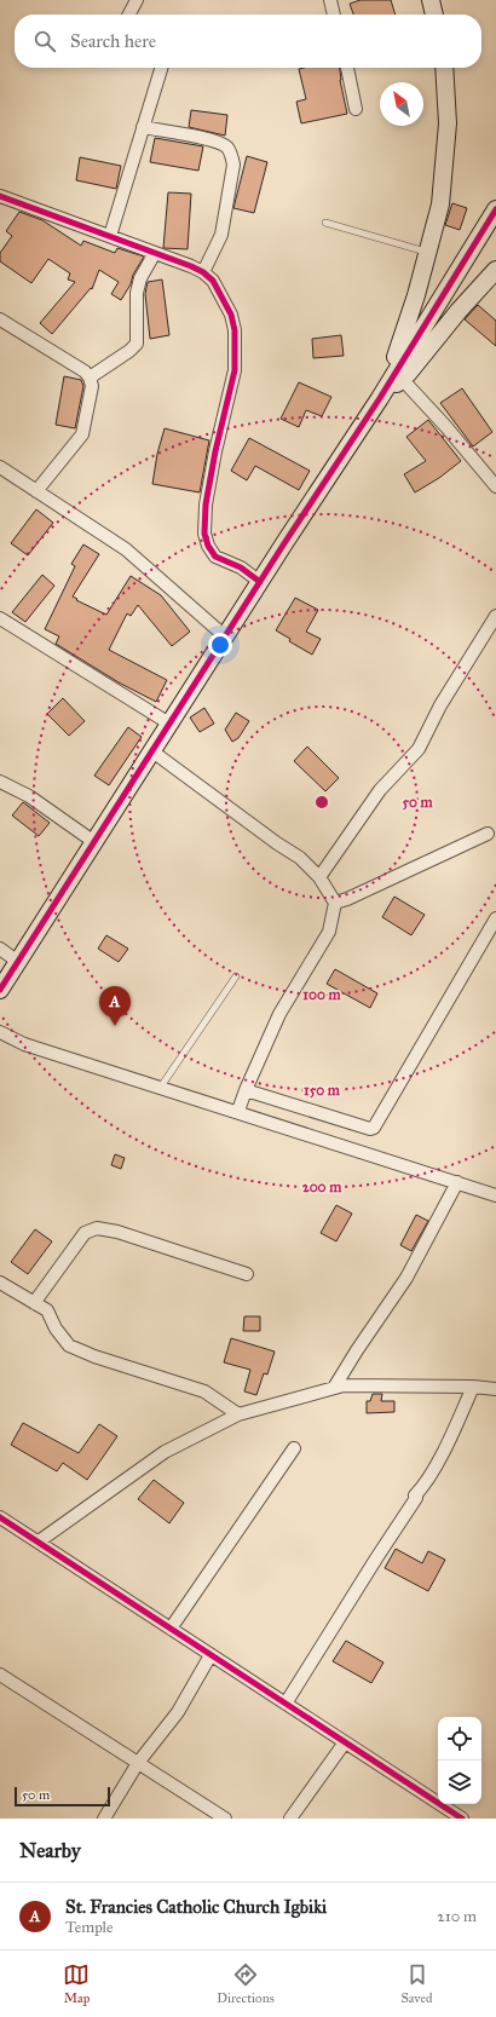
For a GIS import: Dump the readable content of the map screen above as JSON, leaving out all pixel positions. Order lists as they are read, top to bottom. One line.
{"scale_bar":"50 m","north":"top left","page":{"search":"Search here","pins":"A","scale":"50 m","heading":"Nearby","list":[{"mark":"A","name":"St. Francies Catholic Church Igbiki","note":"Temple","value":"210 m"}],"nav":["Map","Directions","Saved"]},"rings":["50 m","100 m","150 m","200 m"]}
